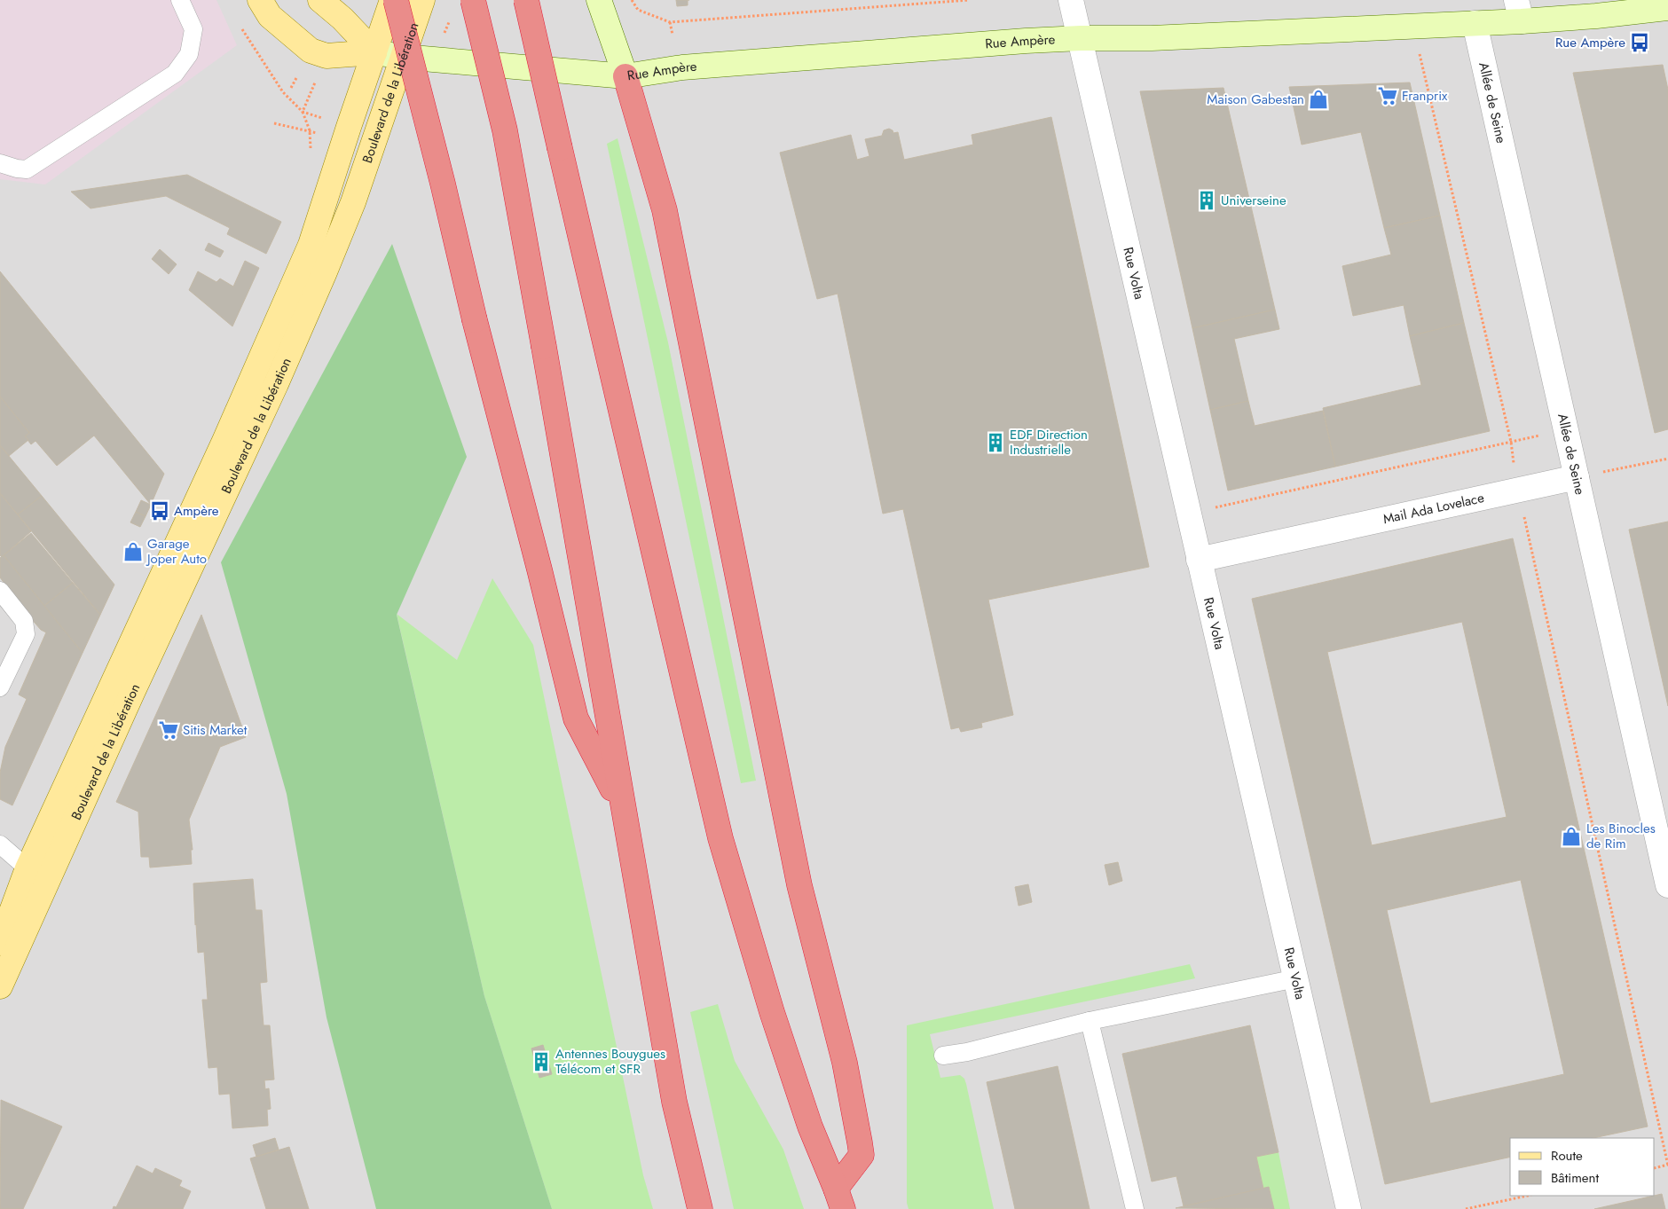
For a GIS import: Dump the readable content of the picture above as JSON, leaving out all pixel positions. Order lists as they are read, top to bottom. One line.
{"streets":{"main road":["Rue Ampère","Boulevard de la Libération"],"street":["Allée de Seine","Rue Volta","Mail Ada Lovelace"]},"crossings":[["Rue Ampère","Boulevard de la Libération"],["Rue Ampère","Allée de Seine"],["Rue Ampère","Rue Volta"],["Allée de Seine","Mail Ada Lovelace"],["Rue Volta","Mail Ada Lovelace"]],"places":{"bus stop":["Rue Ampère","Ampère"],"supermarket":["Franprix","Sitis Market"],"shop":["Maison Gabestan","Garage Joper Auto","Les Binocles de Rim"],"building":["Universeine","EDF Direction Industrielle","Antennes Bouygues Télécom et SFR"]},"legend":["Route","Bâtiment"]}
